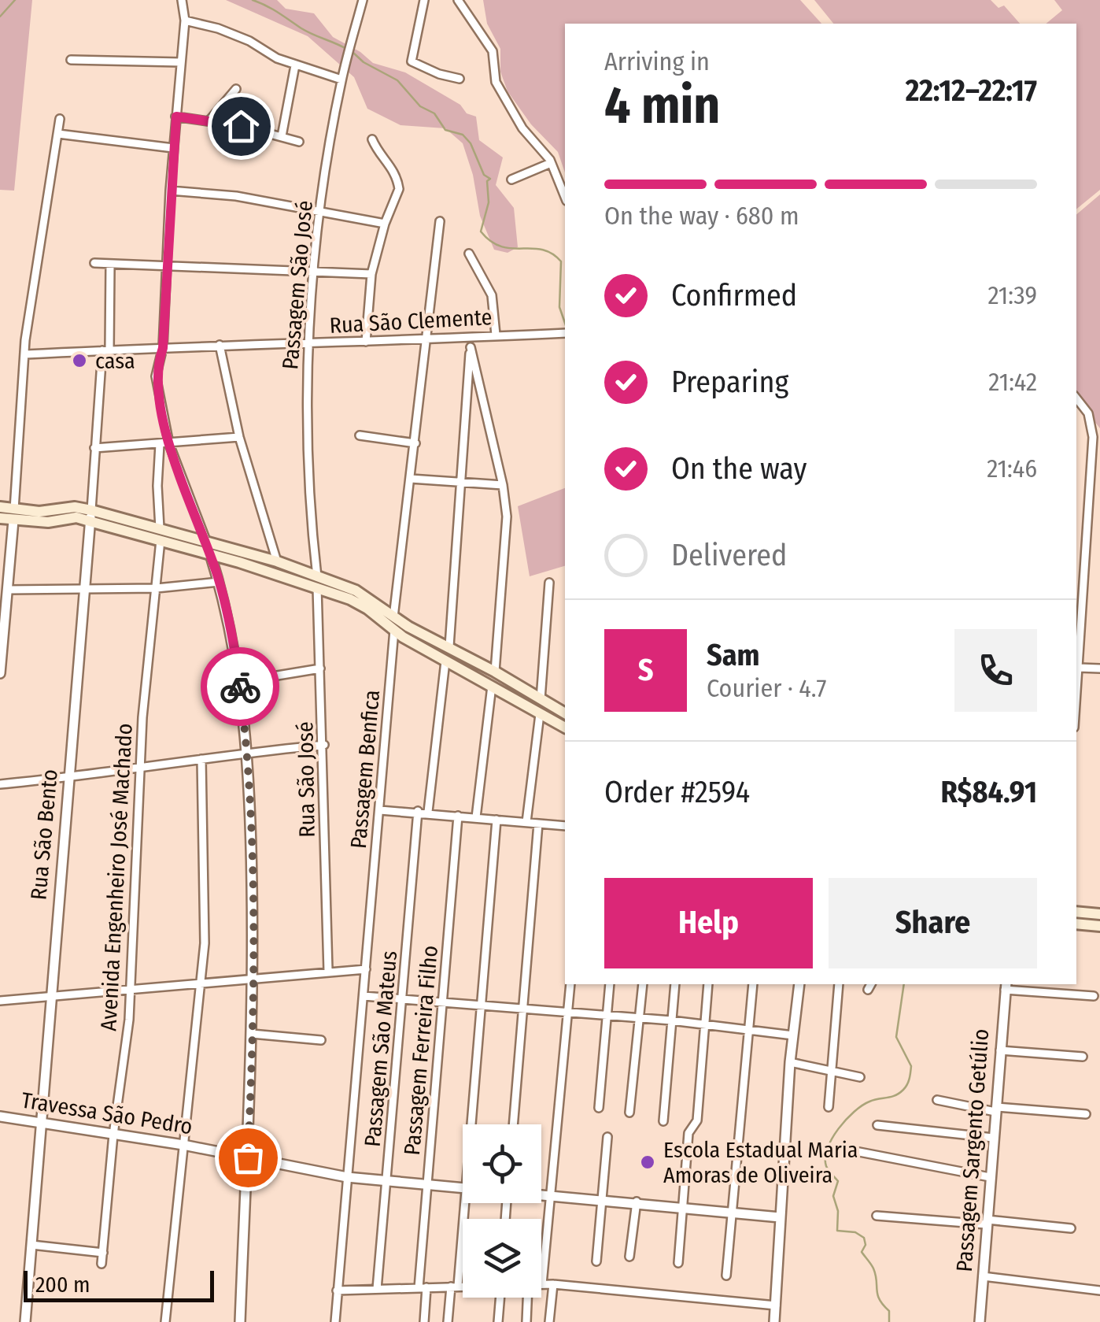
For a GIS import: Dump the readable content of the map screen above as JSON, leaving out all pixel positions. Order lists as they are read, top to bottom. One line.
{"streets":{"street":["Passagem São José","Rua São Clemente","Passagem Benfica","Rua São José","Rua São Bento","Avenida Engenheiro José Machado","Passagem São Mateus","Passagem Ferreira Filho","Travessa São Pedro","Passagem Sargento Getúlio"]},"crossings":[["Passagem São José","Rua São Clemente"],["Passagem São José","Rua São José"],["Rua São Clemente","Passagem Benfica"],["Rua São Clemente","Rua São Bento"],["Passagem Benfica","Travessa São Pedro"],["Rua São Bento","Travessa São Pedro"],["Avenida Engenheiro José Machado","Travessa São Pedro"],["Passagem São Mateus","Travessa São Pedro"],["Passagem Ferreira Filho","Travessa São Pedro"]],"places":["casa","Escola Estadual Maria Amoras de Oliveira"],"scale_bar":"200 m","page":{"heading":["4 min","Arriving in","22:12–22:17"],"panel":["Sam","Courier · 4.7","Order #2594","R$84.91"],"bar":"On the way · 680 m","list":[["Confirmed","21:39"],["Preparing","21:42"],["On the way","21:46"],"Delivered"],"round":"S","buttons":["Help","Share"],"scale":"200 m"}}
